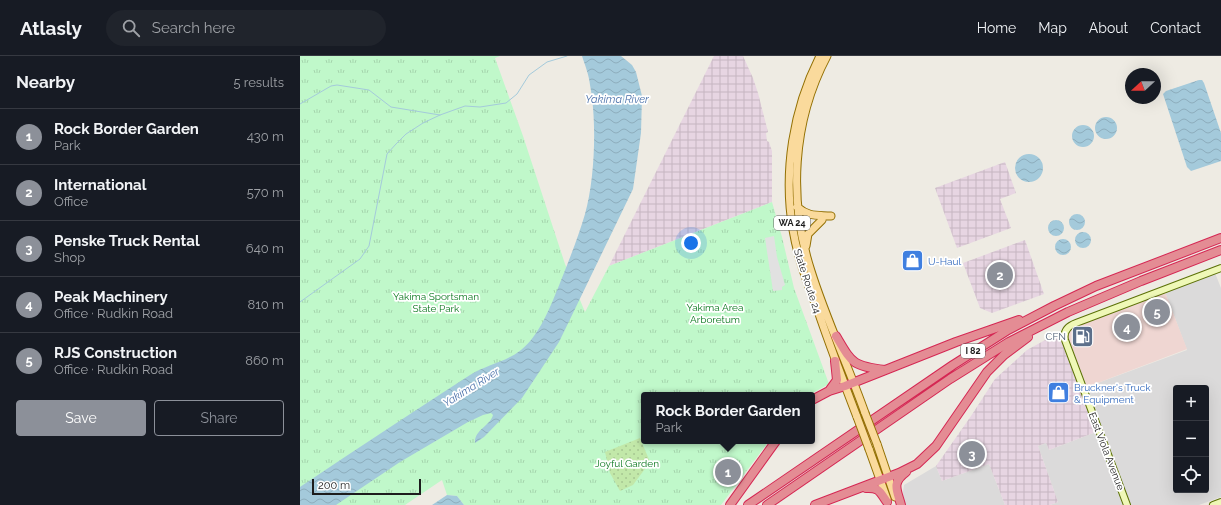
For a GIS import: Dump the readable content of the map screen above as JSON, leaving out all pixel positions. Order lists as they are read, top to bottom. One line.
{"streets":{"highway":["WA 24","I 82"],"main road":["State Route 24"],"street":["East Viola Avenue"]},"crossings":[["WA 24","State Route 24"]],"water":["Yakima River"],"parks":["Yakima Sportsman State Park","Yakima Area Arboretum","Joyful Garden"],"places":{"shop":["U-Haul","Bruckner's Truck & Equipment"],"fuel station":["CFN"]},"scale_bar":"200 m","north":"left","page":{"header":"Atlasly","search":"Search here","nav":["Home","Map","About","Contact"],"heading":["Nearby","5 results"],"list":[{"mark":"1","name":"Rock Border Garden","note":"Park","value":"430 m"},{"mark":"2","name":"International","note":"Office","value":"570 m"},{"mark":"3","name":"Penske Truck Rental","note":"Shop","value":"640 m"},{"mark":"4","name":"Peak Machinery","note":"Office · Rudkin Road","value":"810 m"},{"mark":"5","name":"RJS Construction","note":"Office · Rudkin Road","value":"860 m"}],"pins":["2","5","4","3","1"],"map_buttons":["+","−"],"buttons":["Save","Share"],"popup":["Rock Border Garden","Park"],"scale":"200 m"}}
